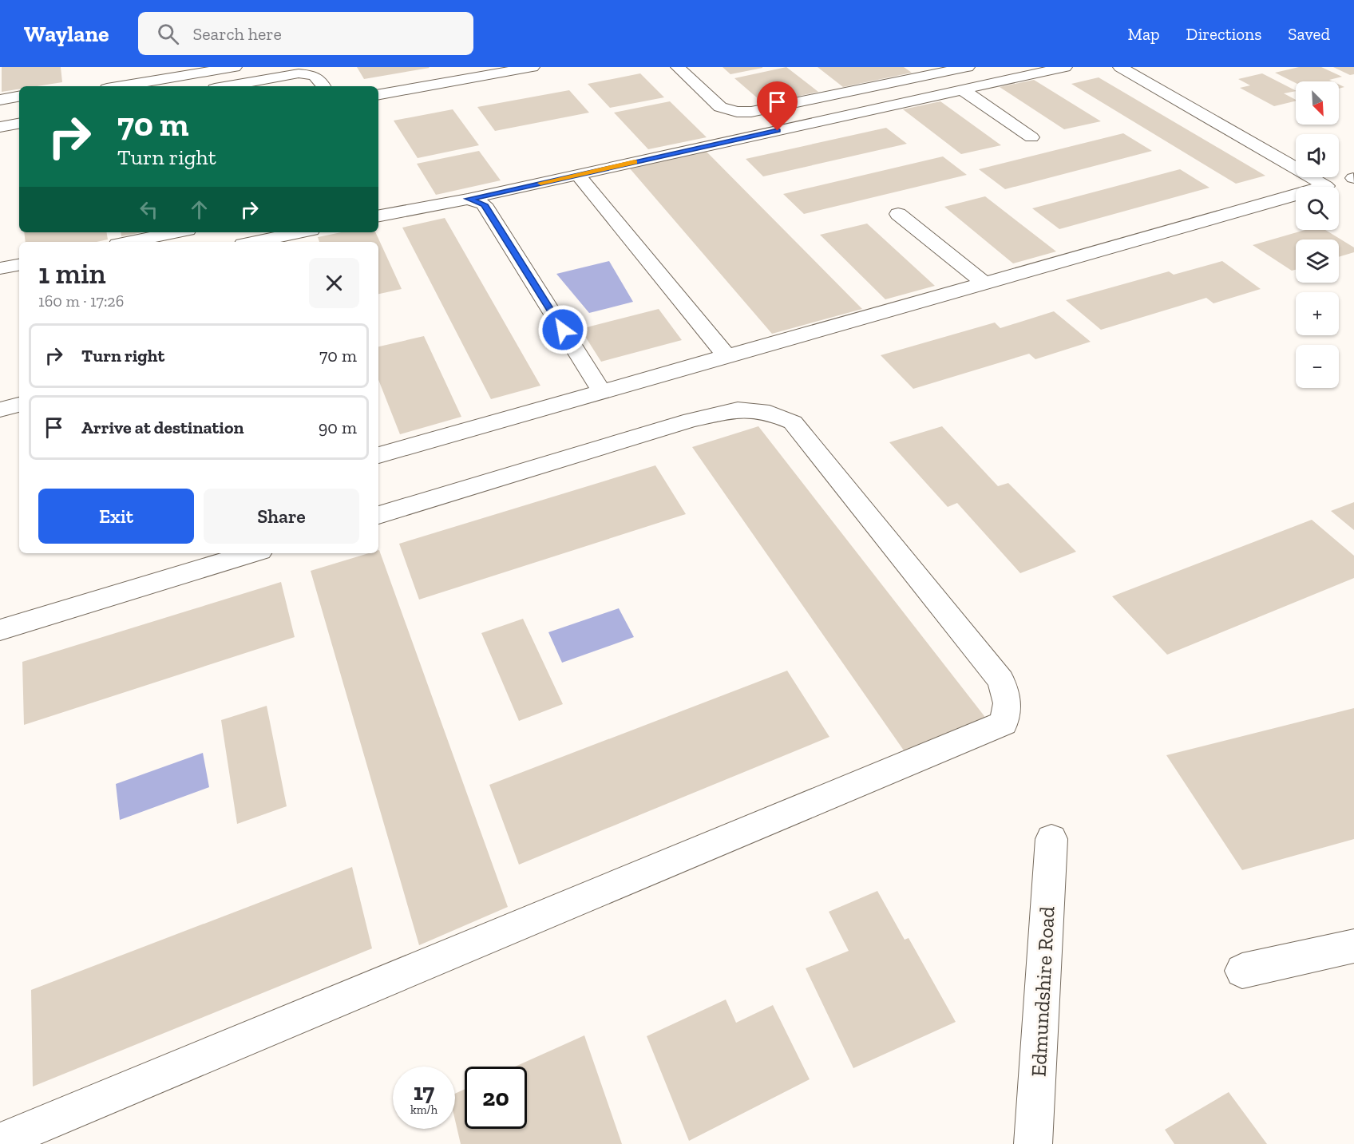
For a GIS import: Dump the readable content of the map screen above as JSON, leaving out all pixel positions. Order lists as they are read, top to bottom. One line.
{"streets":{"street":["Edmundshire Road"]},"north":"bottom right","page":{"header":"Waylane","search":"Search here","nav":["Map","Directions","Saved"],"map_buttons":["+","−"],"turn":["70 m","Turn right"],"heading":["1 min","160 m · 17:26"],"list":[{"name":"Turn right","value":"70 m"},{"name":"Arrive at destination","value":"90 m"}],"buttons":["Exit","Share"],"speed":"17 km/h","limit":"20"}}
